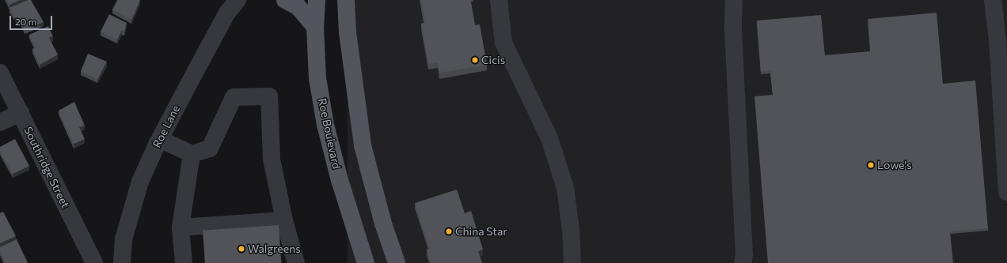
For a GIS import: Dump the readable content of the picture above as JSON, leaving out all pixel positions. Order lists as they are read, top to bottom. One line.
{"streets":{"main road":["Roe Boulevard"],"street":["Roe Lane","Southridge Street"]},"places":["Cicis","Lowe's","China Star","Walgreens"],"scale_bar":"20 m"}
